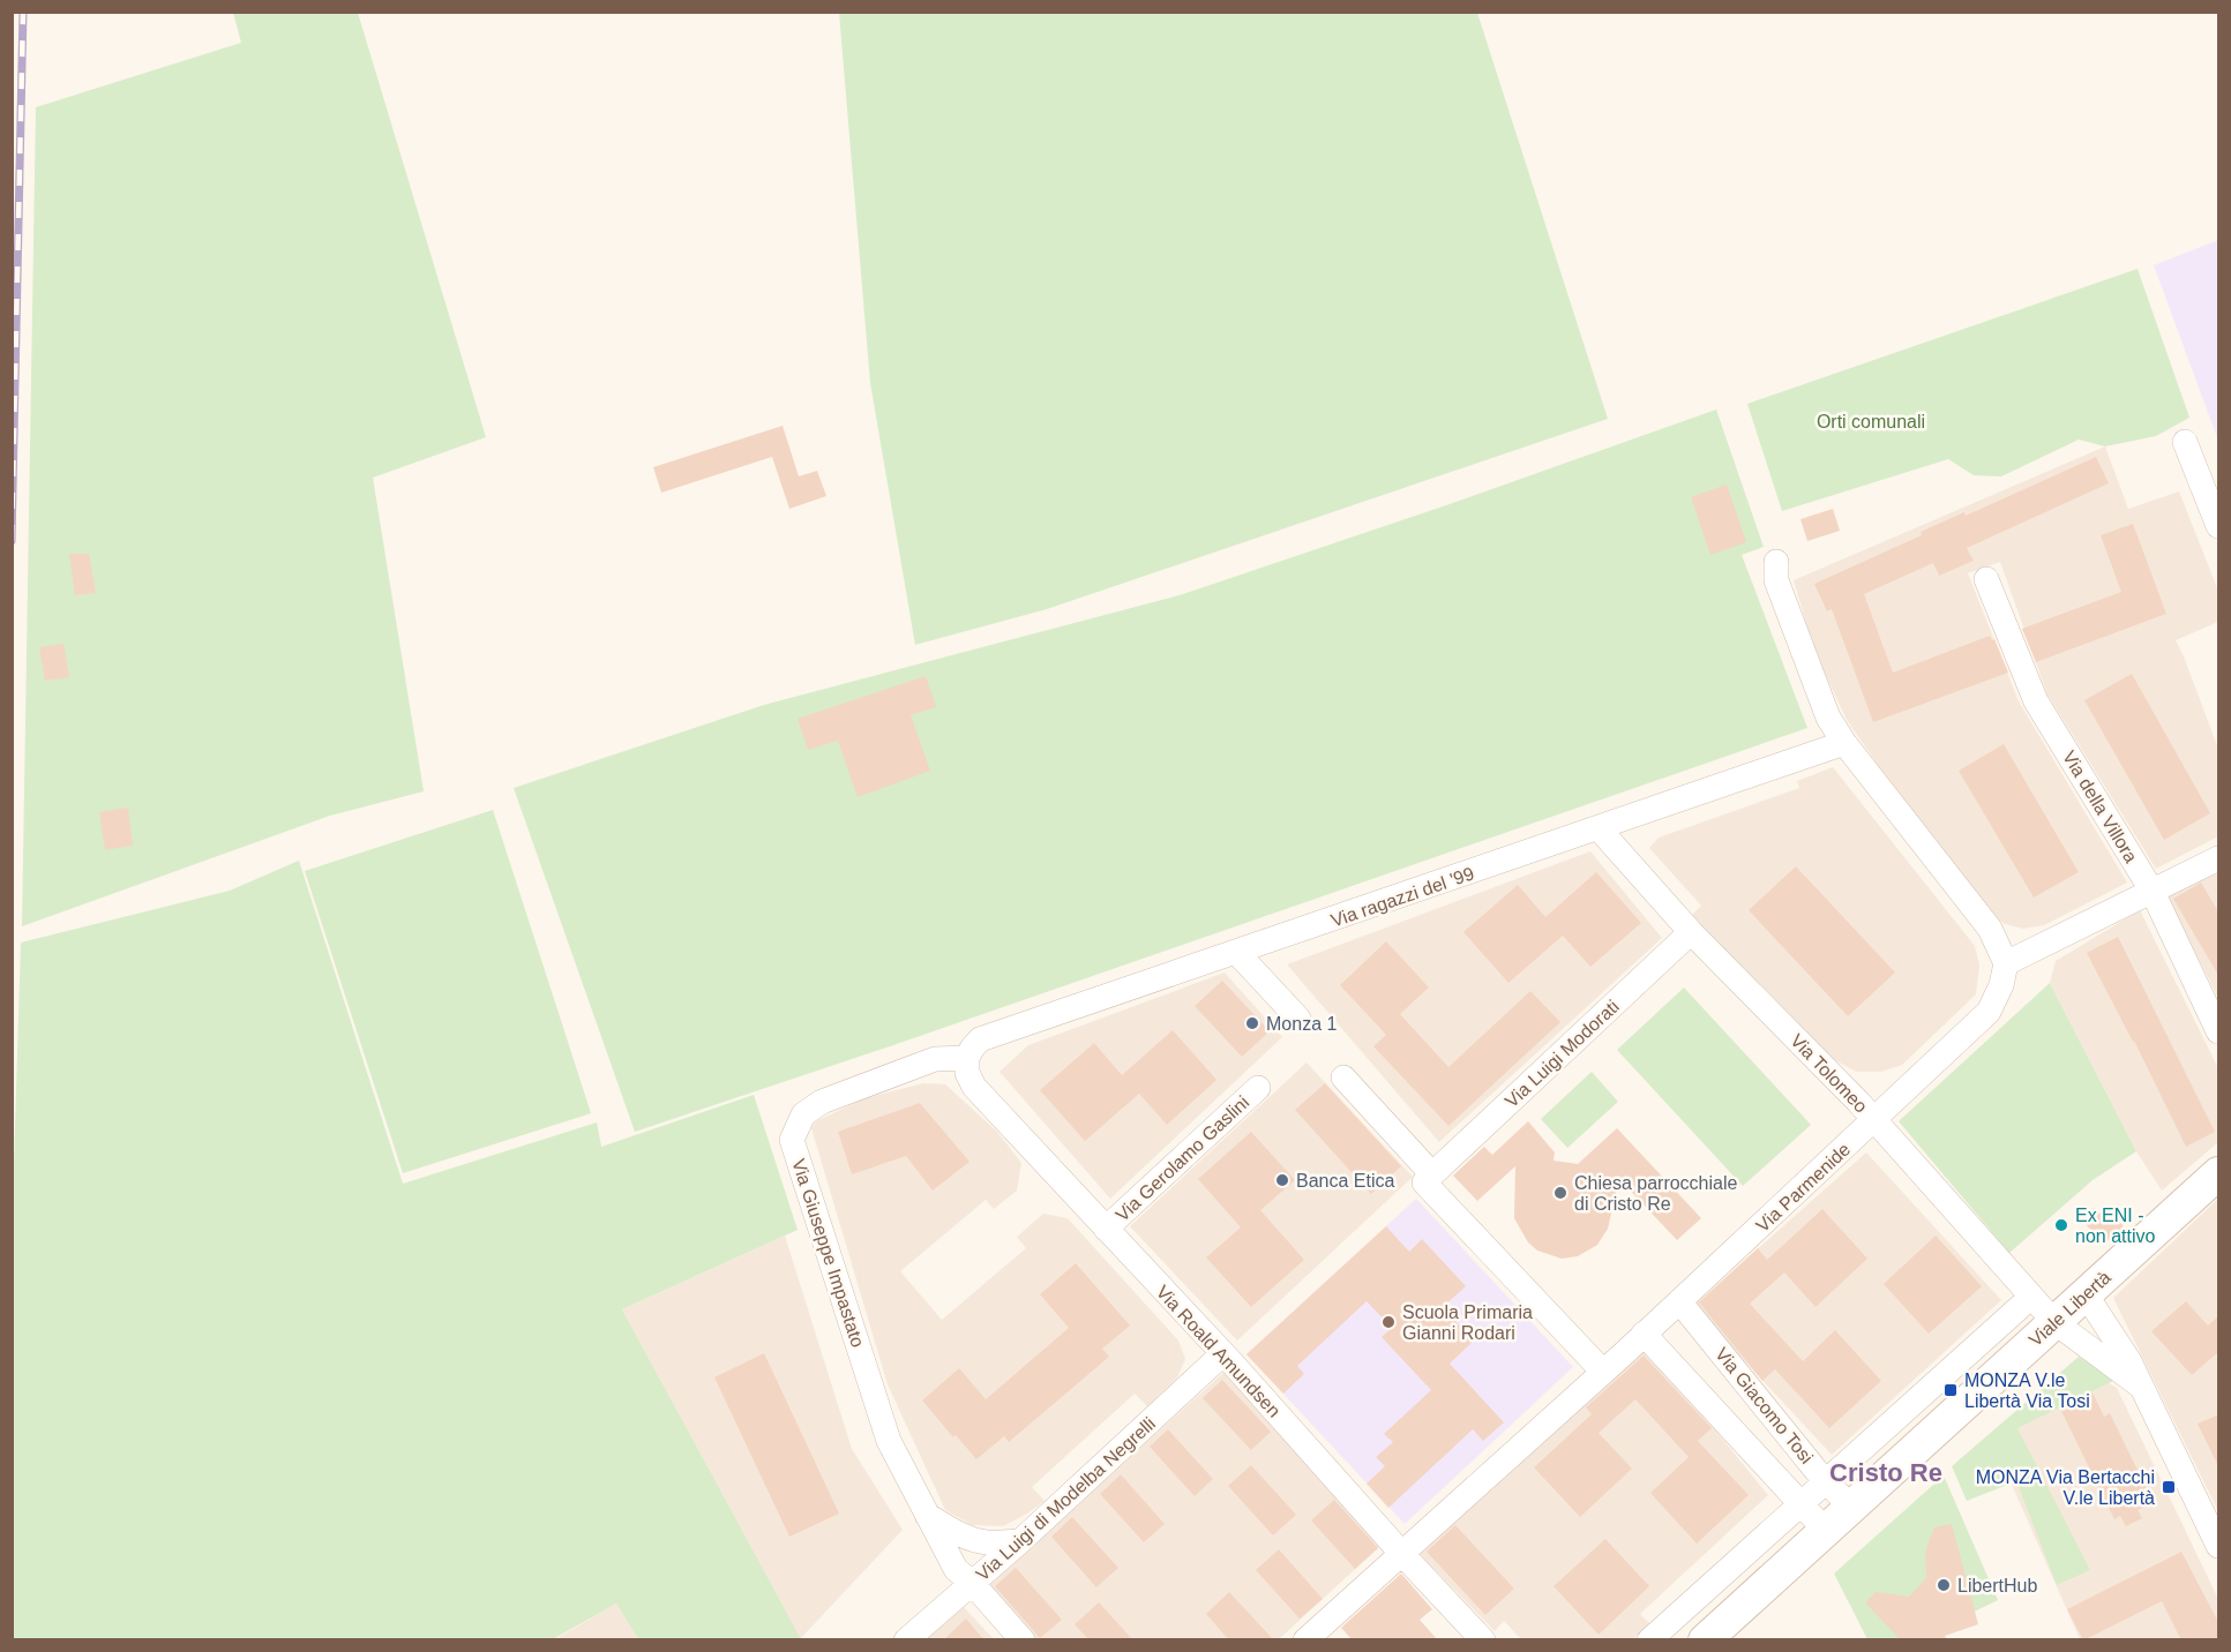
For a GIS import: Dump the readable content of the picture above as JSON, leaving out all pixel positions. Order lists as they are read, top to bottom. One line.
{"streets":{"main road":["Viale Libertà"],"street":["Via della Villora","Via ragazzi del '99","Via Luigi Modorati","Via Tolomeo","Via Gerolamo Gaslini","Via Parmenide","Via Giuseppe Impastato","Via Roald Amundsen","Via Giacomo Tosi","Via Luigi di Modelba Negrelli"]},"crossings":[["Via ragazzi del '99","Via Tolomeo"],["Via ragazzi del '99","Via Giuseppe Impastato"],["Via ragazzi del '99","Via Roald Amundsen"],["Via Luigi Modorati","Via Tolomeo"],["Via Tolomeo","Via Parmenide"],["Via Tolomeo","Viale Libertà"],["Via Gerolamo Gaslini","Via Roald Amundsen"],["Via Parmenide","Via Roald Amundsen"],["Via Parmenide","Via Giacomo Tosi"],["Via Giuseppe Impastato","Via Roald Amundsen"],["Via Giuseppe Impastato","Via Luigi di Modelba Negrelli"],["Viale Libertà","Via Giacomo Tosi"],["Via Roald Amundsen","Via Luigi di Modelba Negrelli"]],"districts":["Cristo Re"],"parks":["Orti comunali"],"places":{"other":["Monza 1","Banca Etica","Chiesa parrocchiale di Cristo Re","Ex ENI - non attivo","Scuola Primaria Gianni Rodari","LibertHub"],"transit":["MONZA V.le Libertà Via Tosi","MONZA Via Bertacchi V.le Libertà"]}}
